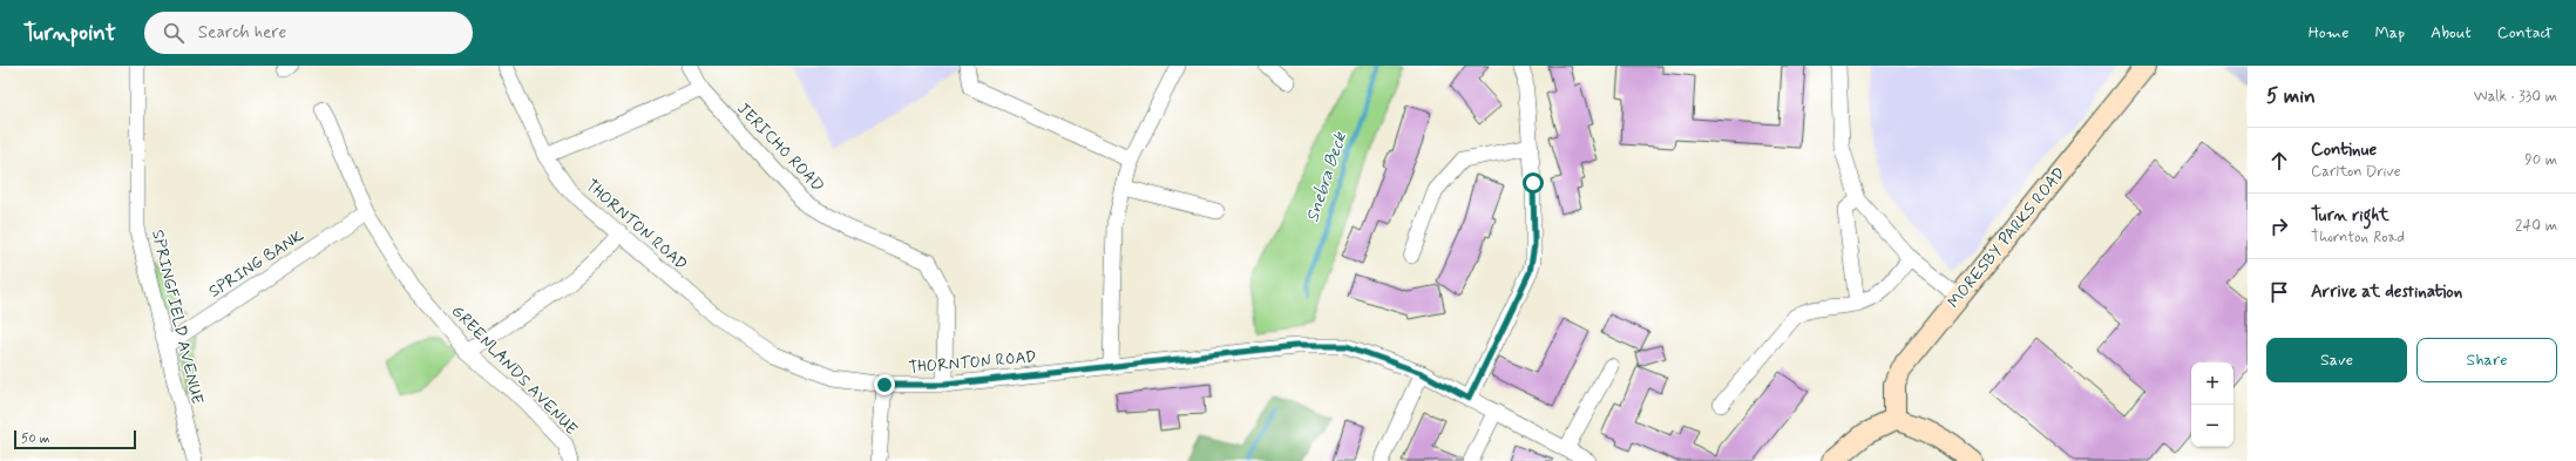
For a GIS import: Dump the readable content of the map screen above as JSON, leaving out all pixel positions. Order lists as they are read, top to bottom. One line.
{"streets":{"street":["JERICHO ROAD","THORNTON ROAD","MORESBY PARKS ROAD","SPRING BANK","SPRINGFIELD AVENUE","GREENLANDS AVENUE"]},"crossings":[["JERICHO ROAD","THORNTON ROAD"],["SPRING BANK","SPRINGFIELD AVENUE"],["SPRING BANK","GREENLANDS AVENUE"]],"water":["Snebra Beck"],"scale_bar":"50 m","page":{"header":"Turnpoint","search":"Search here","nav":["Home","Map","About","Contact"],"heading":["5 min","Walk · 330 m"],"list":[["Continue","Carlton Drive","90 m"],["Turn right","Thornton Road","240 m"],"Arrive at destination"],"buttons":["Save","Share"],"map_buttons":["+","−"],"scale":"50 m"}}
